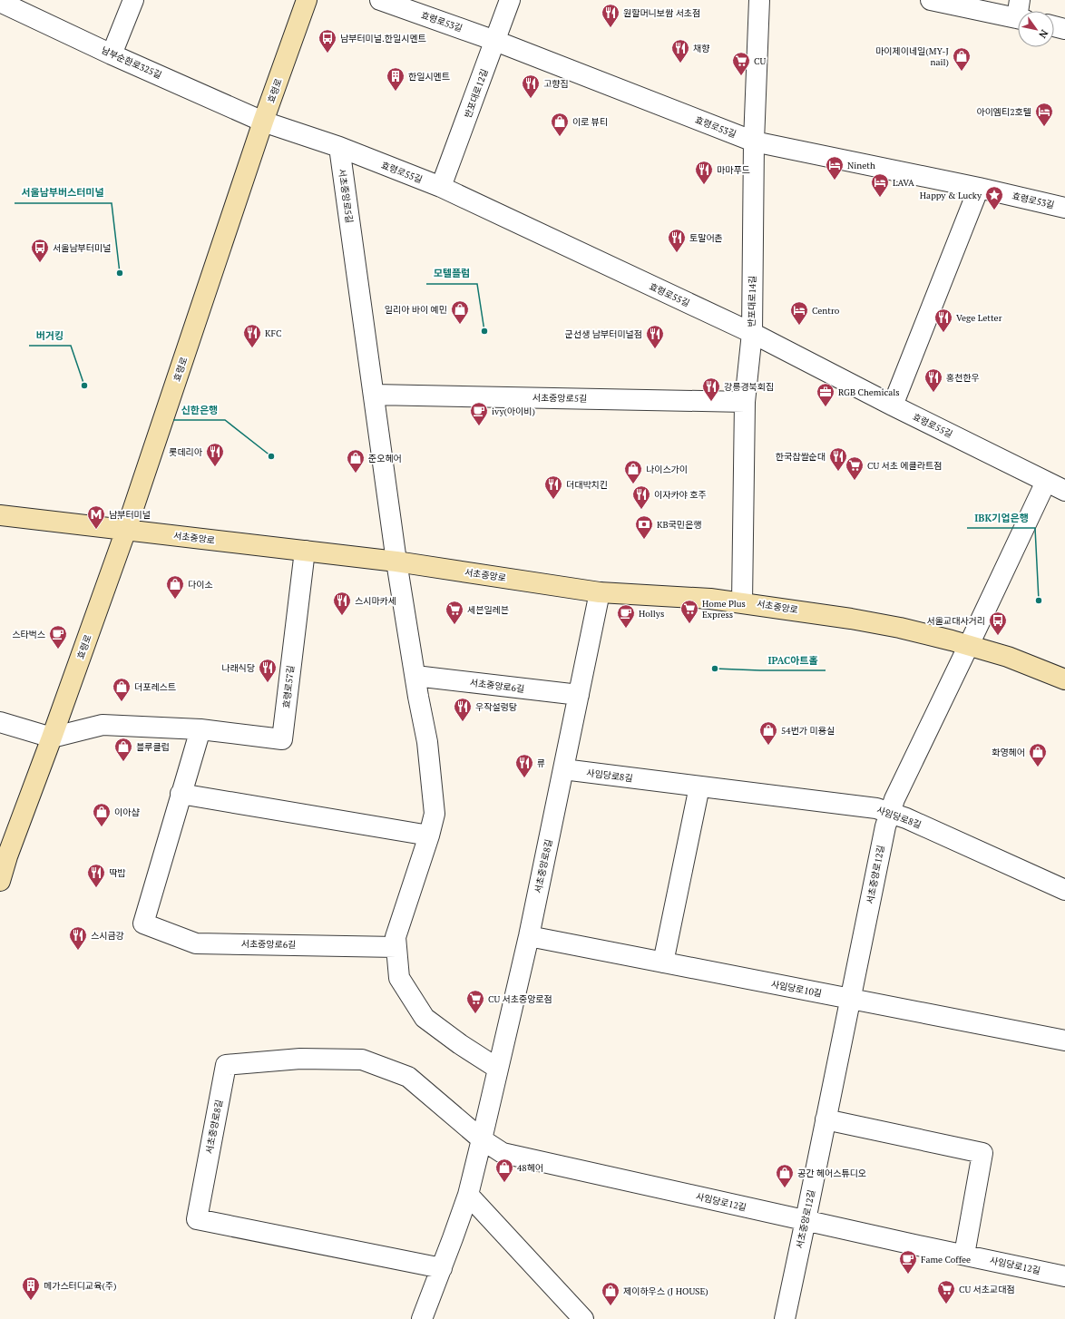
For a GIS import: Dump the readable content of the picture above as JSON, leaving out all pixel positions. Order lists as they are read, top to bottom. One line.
{"streets":{"main road":["효령로","서초중앙로"],"street":["효령로53길","남부순환로325길","반포대로12길","효령로55길","서초중앙로5길","반포대로14길","서초중앙로6길","효령로57길","사임당로8길","서초중앙로8길","서초중앙로12길","사임당로10길","사임당로12길"]},"crossings":[["효령로53길","반포대로12길"],["효령로53길","반포대로14길"],["남부순환로325길","효령로"],["남부순환로325길","효령로55길"],["효령로","효령로55길"],["효령로","서초중앙로"],["효령로","효령로57길"],["반포대로12길","효령로55길"],["효령로55길","서초중앙로5길"],["효령로55길","반포대로14길"],["서초중앙로5길","반포대로14길"],["서초중앙로5길","서초중앙로"],["반포대로14길","서초중앙로"],["서초중앙로","효령로57길"],["서초중앙로","서초중앙로8길"],["서초중앙로","서초중앙로12길"],["서초중앙로6길","서초중앙로8길"],["사임당로8길","서초중앙로8길"],["사임당로8길","서초중앙로12길"],["서초중앙로8길","사임당로10길"],["서초중앙로8길","사임당로12길"],["서초중앙로12길","사임당로10길"],["서초중앙로12길","사임당로12길"]],"places":{"restaurant":["원할머니보쌈 서초점","채향","고향집","마마푸드","토말어촌","Vege Letter","KFC","군선생 남부터미널점","홍천한우","강릉경북회집","롯데리아","한국찹쌀순대","더대박치킨","이자카야 호주","스시마카세","나래식당","우작설렁탕","류","딱밥","스시금강"],"bus stop":["남부터미널.한일시멘트","서울남부터미널","서울교대사거리"],"shop":["마이제이네일(MY-J nail)","이로 뷰티","일리아 바이 예민","준오헤어","나이스가이","다이소","더포레스트","54번가 미용실","블루클럽","화영헤어","이아샵","48헤어","공간 헤어스튜디오","제이하우스 (J HOUSE)"],"supermarket":["CU","CU 서초 에클라트점","Home Plus Express","세븐일레븐","CU 서초중앙로점","CU 서초교대점"],"building":["한일시멘트","메가스터디교육(주)"],"hotel":["아이엠티2호텔","Nineth","LAVA","Centro"],"place":["Happy & Lucky"],"other":["서울남부버스터미널","모텔플럼","버거킹","신한은행","IBK기업은행","IPAC아트홀"],"office":["RGB Chemicals"],"cafe":["ivy(아이비)","Hollys","스타벅스","Fame Coffee"],"metro station":["남부터미널"],"bank":["KB국민은행"]},"north":"bottom right"}
